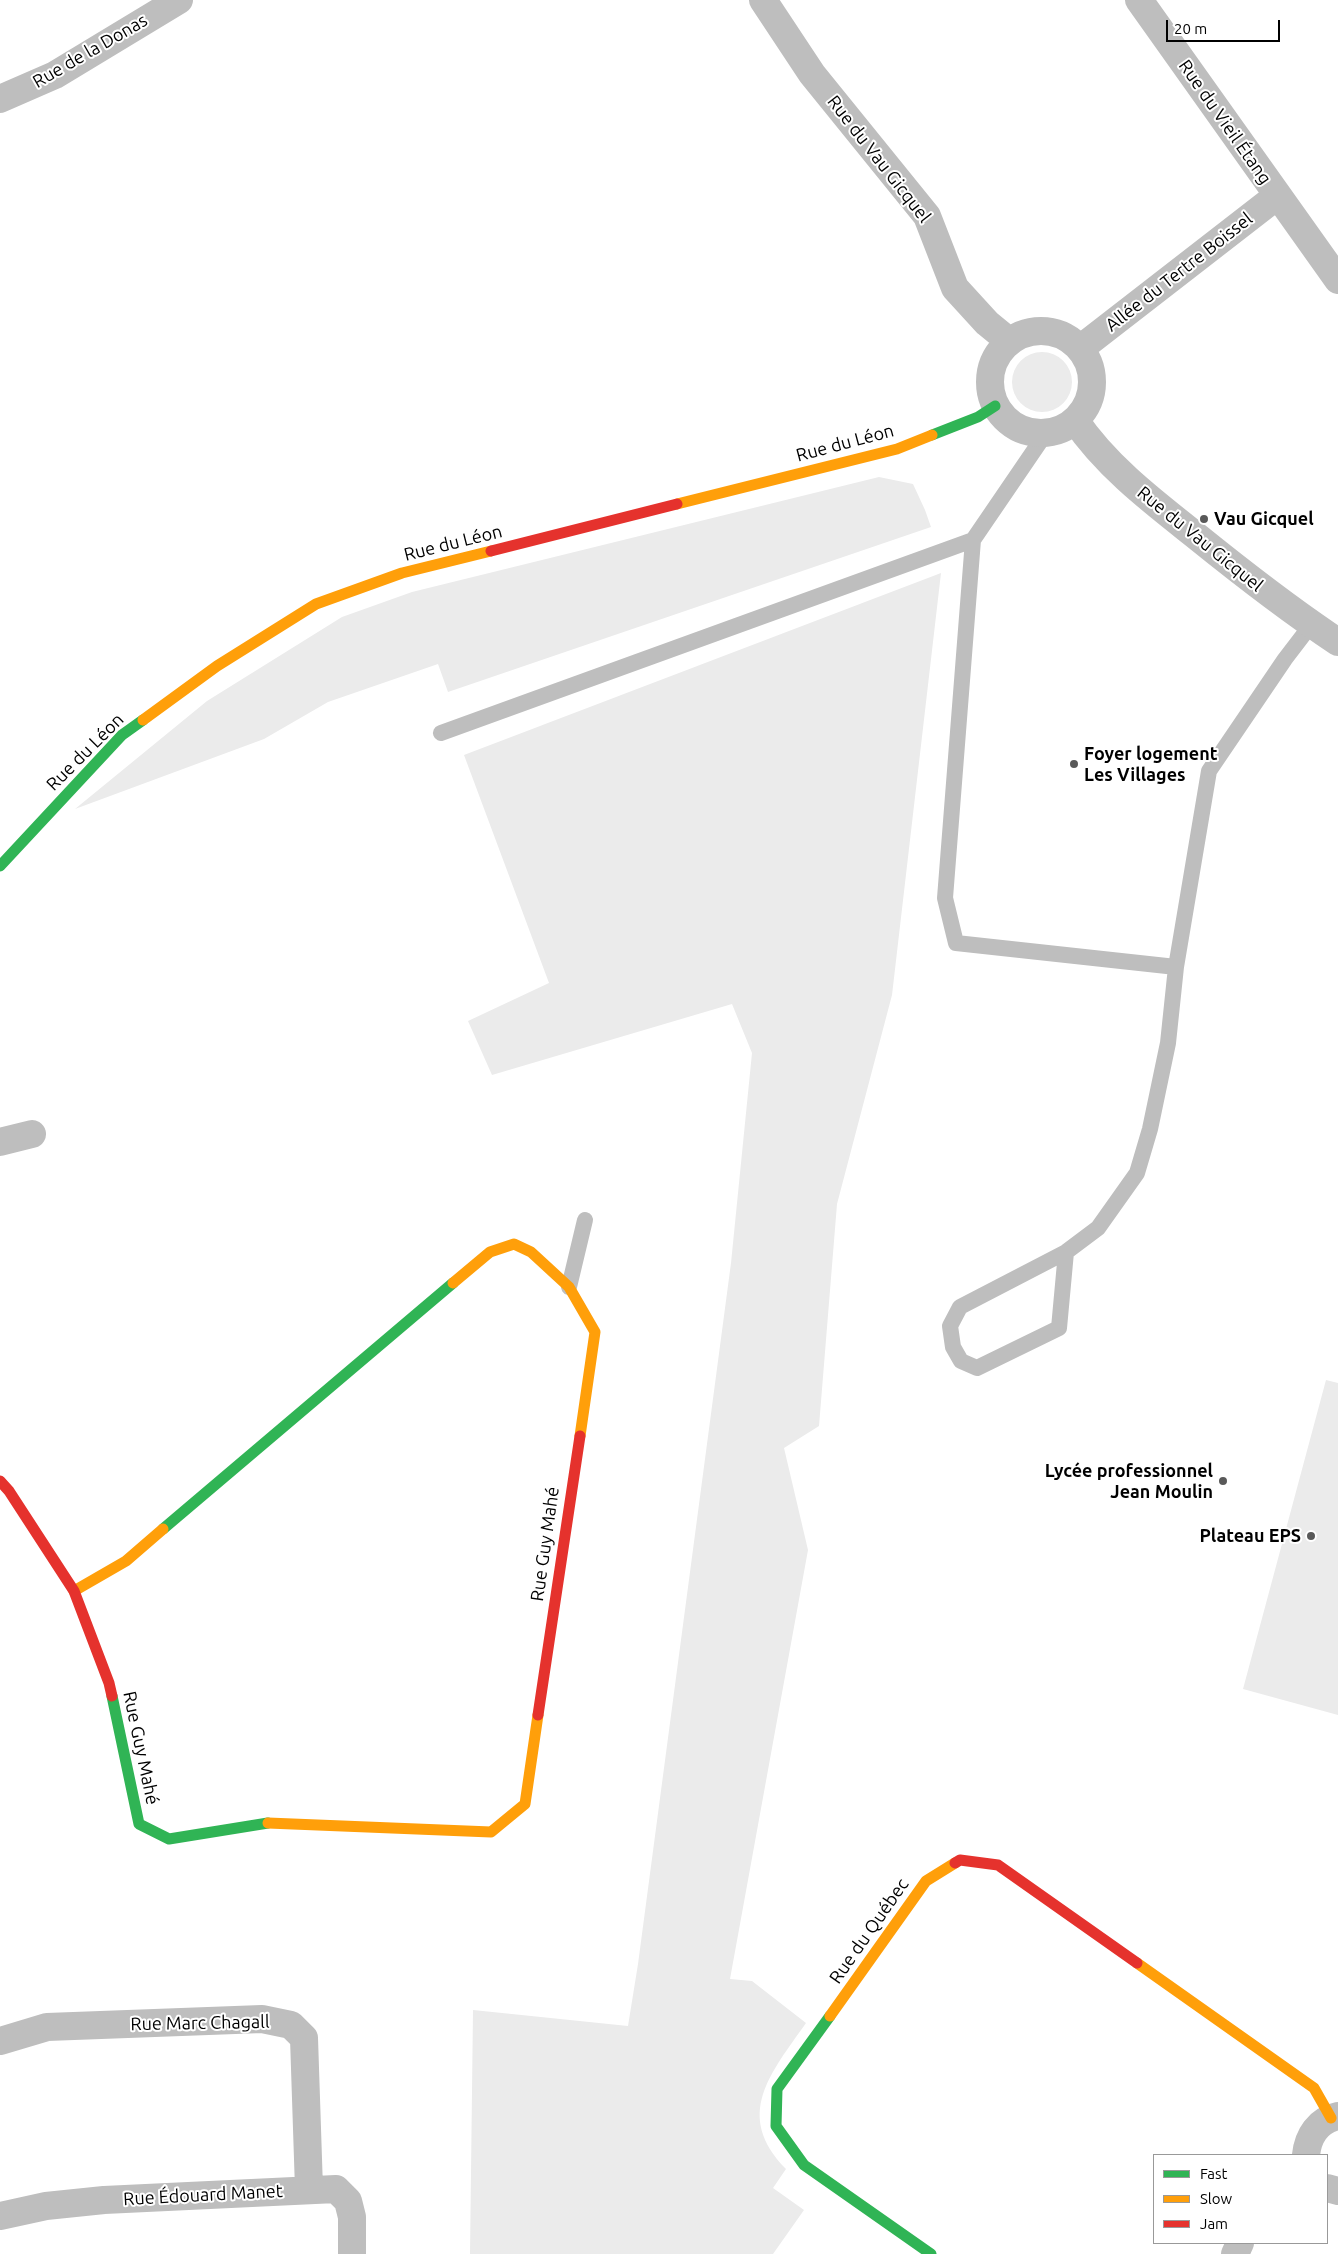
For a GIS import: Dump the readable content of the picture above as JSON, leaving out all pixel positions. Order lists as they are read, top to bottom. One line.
{"streets":{"street":["Rue de la Donas","Rue du Vieil Étang","Rue du Vau Gicquel","Allée du Tertre Boissel","Rue du Léon","Rue Guy Mahé","Rue du Québec","Rue Marc Chagall","Rue Édouard Manet"]},"crossings":[["Rue du Vieil Étang","Allée du Tertre Boissel"],["Rue du Vau Gicquel","Allée du Tertre Boissel"],["Rue du Vau Gicquel","Rue du Léon"],["Allée du Tertre Boissel","Rue du Léon"],["Rue Marc Chagall","Rue Édouard Manet"]],"places":["Vau Gicquel","Foyer logement Les Villages","Lycée professionnel Jean Moulin","Plateau EPS"],"legend":["Fast","Slow","Jam"],"scale_bar":"20 m"}
